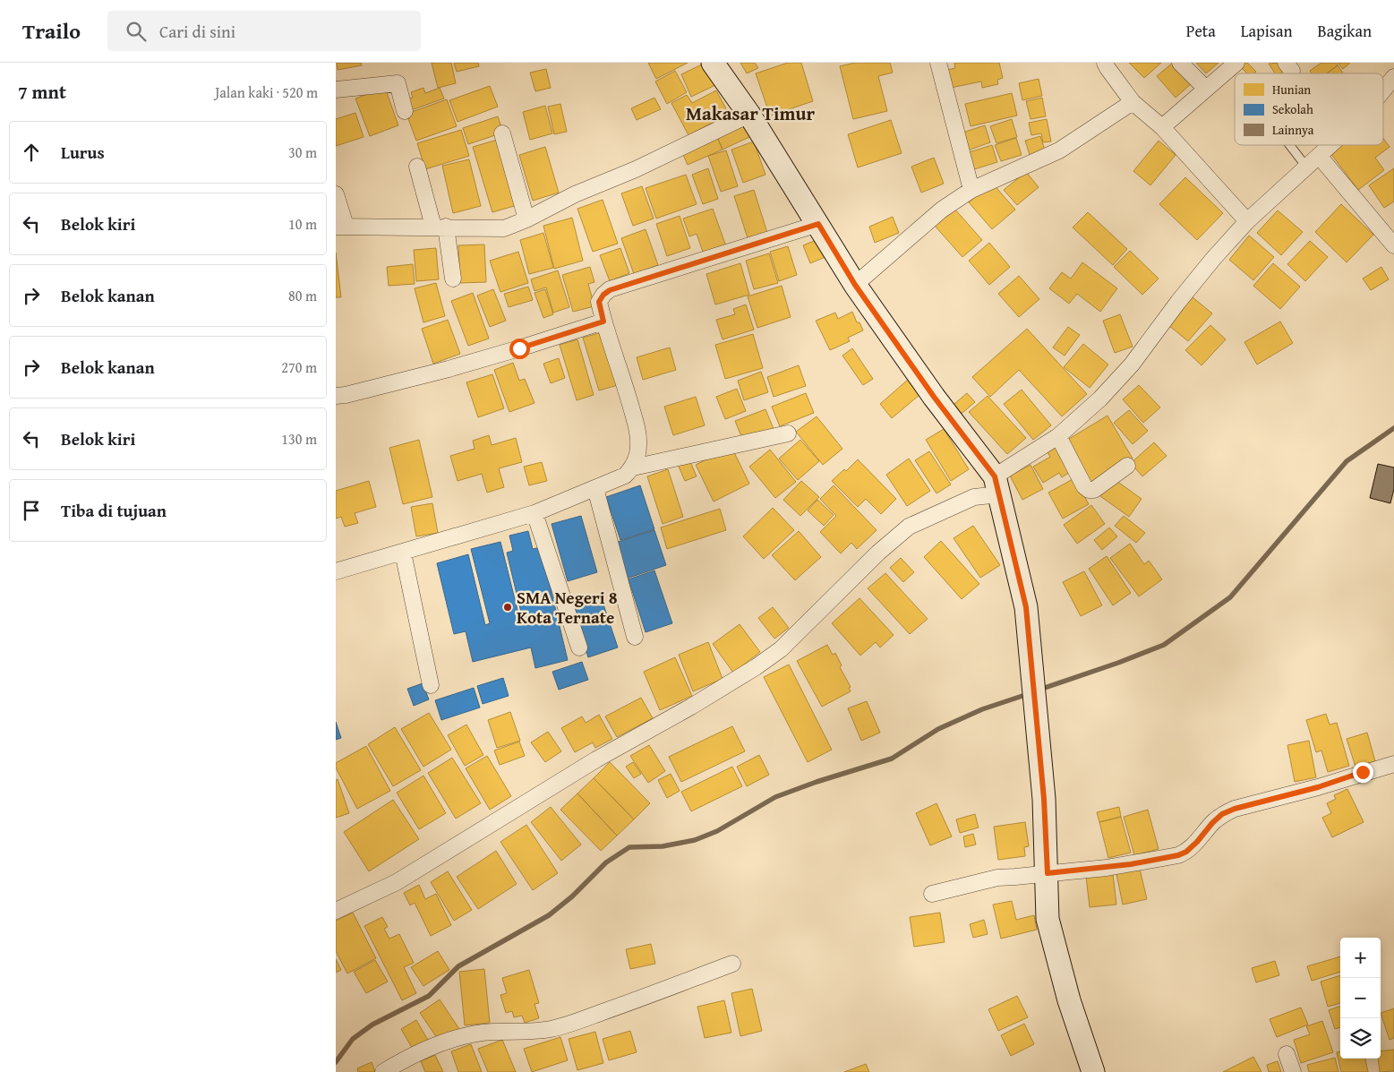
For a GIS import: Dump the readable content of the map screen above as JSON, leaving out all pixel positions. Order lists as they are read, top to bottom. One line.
{"districts":["Makasar Timur"],"places":["SMA Negeri 8 Kota Ternate"],"legend":["Hunian","Sekolah","Lainnya"],"page":{"header":"Trailo","search":"Cari di sini","nav":["Peta","Lapisan","Bagikan"],"heading":["7 mnt","Jalan kaki · 520 m"],"list":[["Lurus","30 m"],["Belok kiri","10 m"],["Belok kanan","80 m"],["Belok kanan","270 m"],["Belok kiri","130 m"],"Tiba di tujuan"],"map_buttons":["+","−"]}}
